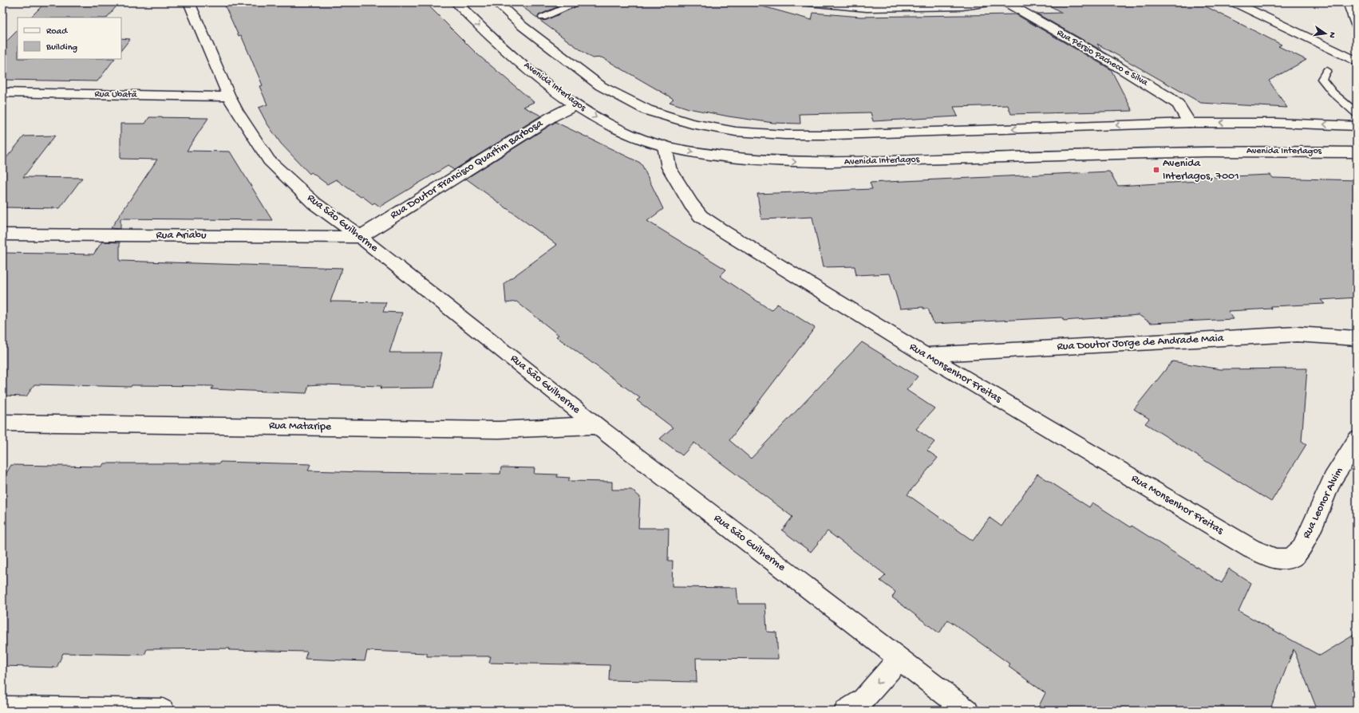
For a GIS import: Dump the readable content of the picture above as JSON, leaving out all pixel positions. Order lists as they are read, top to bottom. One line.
{"streets":{"street":["Rua Pérsio Pacheco e Silva","Avenida Interlagos","Rua Ubatã","Rua Doutor Francisco Quartim Barbosa","Rua São Guilherme","Rua Ariabu","Rua Doutor Jorge de Andrade Maia","Rua Monsenhor Freitas","Rua Mataripe","Rua Leonor Alvim"]},"crossings":[["Avenida Interlagos","Rua Doutor Francisco Quartim Barbosa"],["Avenida Interlagos","Rua Monsenhor Freitas"],["Rua Ubatã","Rua São Guilherme"],["Rua Doutor Francisco Quartim Barbosa","Rua São Guilherme"],["Rua Doutor Francisco Quartim Barbosa","Rua Ariabu"],["Rua São Guilherme","Rua Ariabu"],["Rua São Guilherme","Rua Mataripe"],["Rua Doutor Jorge de Andrade Maia","Rua Monsenhor Freitas"],["Rua Monsenhor Freitas","Rua Leonor Alvim"]],"places":{"transit":["Avenida Interlagos, 7001"]},"legend":["Road","Building"],"north":"right"}
